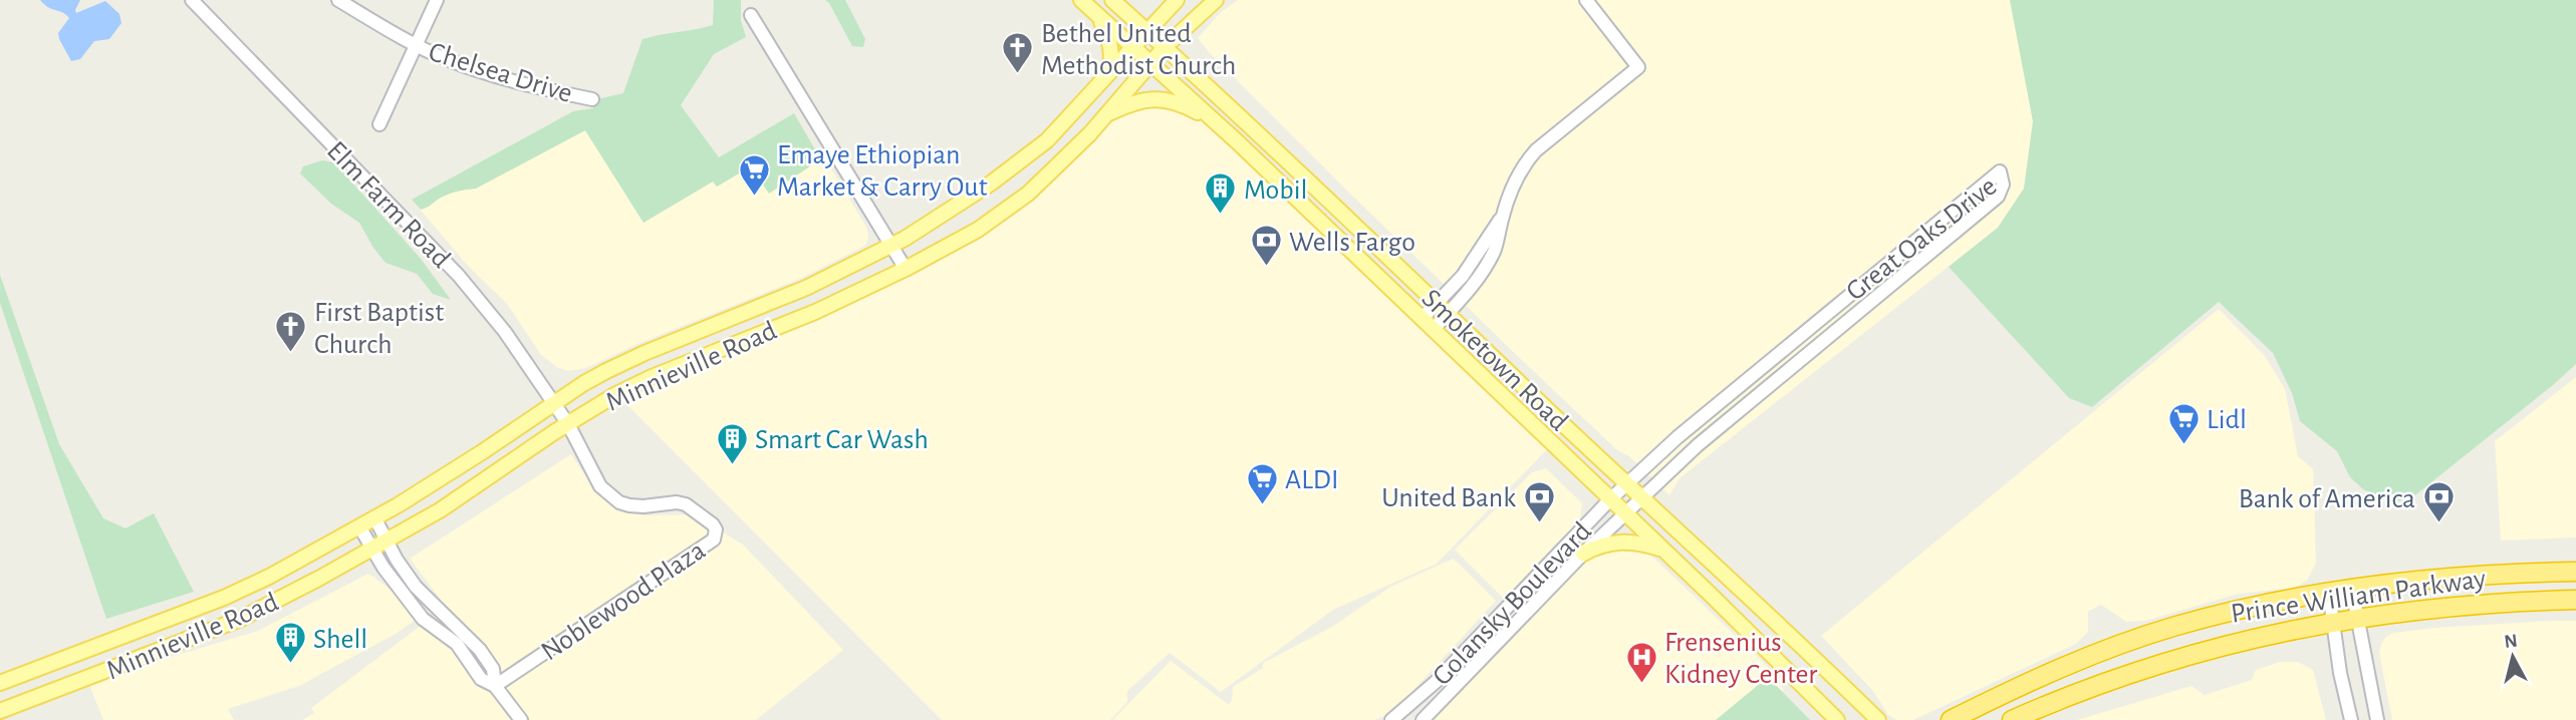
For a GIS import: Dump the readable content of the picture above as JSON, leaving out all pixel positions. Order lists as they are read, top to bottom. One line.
{"streets":{"highway":["Prince William Parkway"],"main road":["Smoketown Road","Minnieville Road"],"street":["Chelsea Drive","Elm Farm Road","Great Oaks Drive","Noblewood Plaza","Golansky Boulevard"]},"crossings":[["Elm Farm Road","Minnieville Road"],["Elm Farm Road","Noblewood Plaza"],["Great Oaks Drive","Smoketown Road"],["Great Oaks Drive","Golansky Boulevard"],["Smoketown Road","Minnieville Road"],["Smoketown Road","Golansky Boulevard"],["Minnieville Road","Noblewood Plaza"]],"places":{"church":["Bethel United Methodist Church","First Baptist Church"],"supermarket":["Emaye Ethiopian Market & Carry Out","Lidl","ALDI"],"building":["Mobil","Smart Car Wash","Shell"],"bank":["Wells Fargo","United Bank","Bank of America"],"hospital":["Frensenius Kidney Center"]},"north":"top"}
